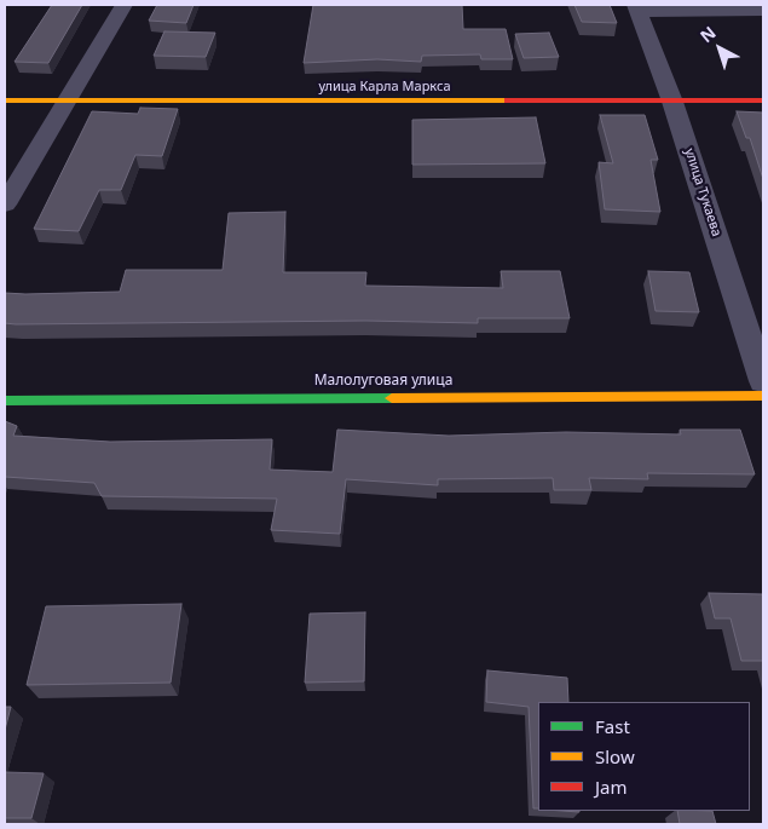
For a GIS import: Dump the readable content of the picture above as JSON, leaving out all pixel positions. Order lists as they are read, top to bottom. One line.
{"streets":{"street":["улица Карла Маркса","улица Тукаева","Малолуговая улица"]},"crossings":[["улица Карла Маркса","улица Тукаева"]],"legend":["Fast","Slow","Jam"],"north":"top left"}
